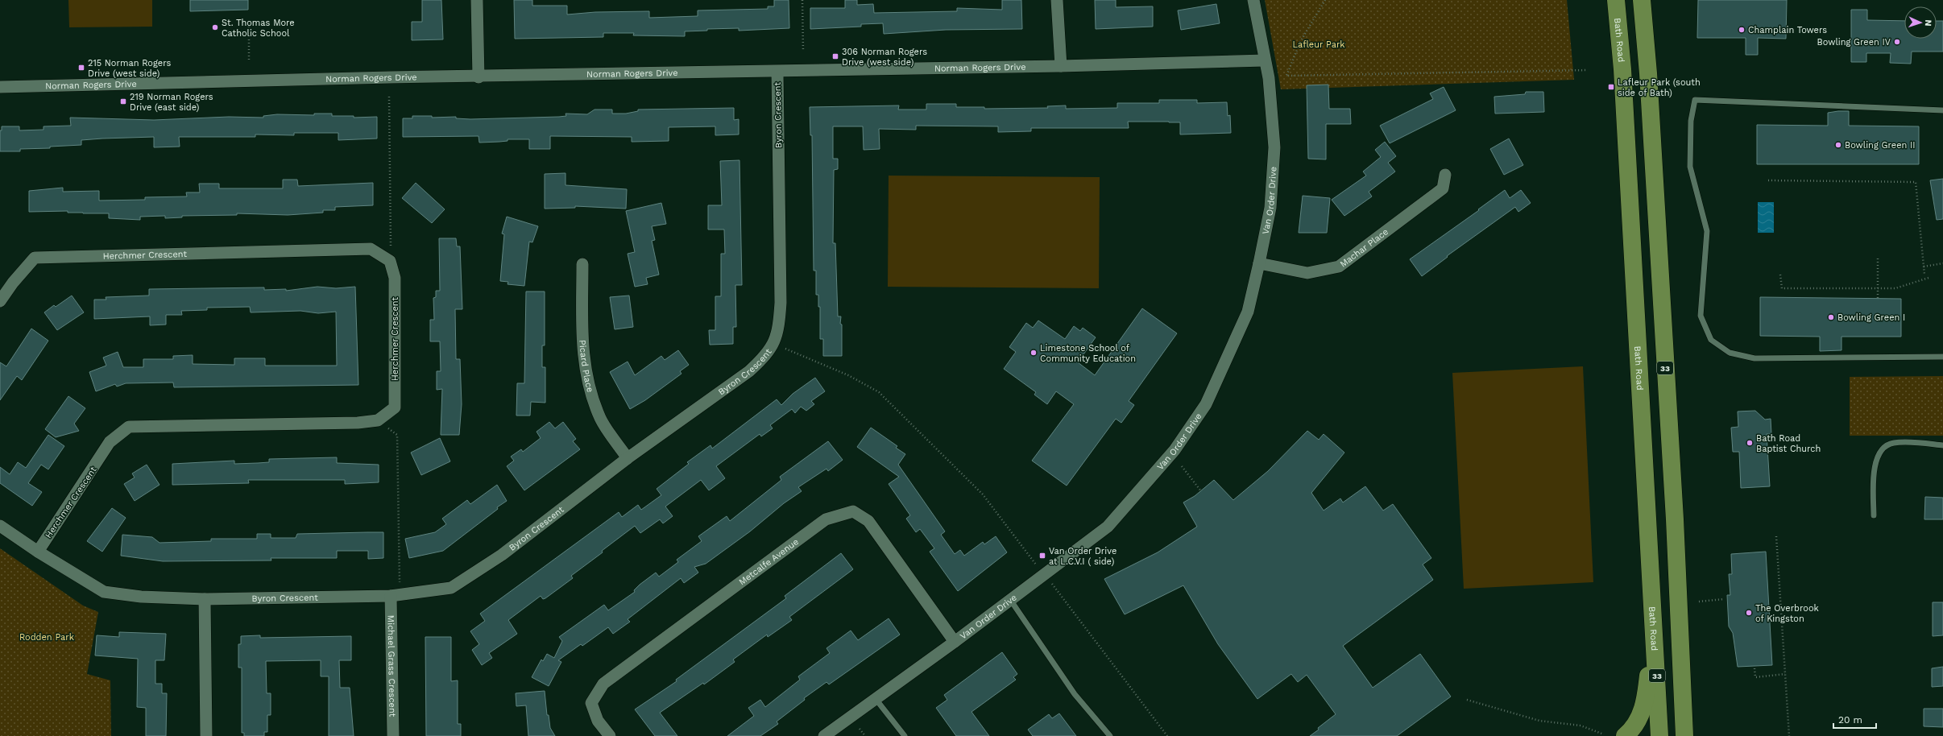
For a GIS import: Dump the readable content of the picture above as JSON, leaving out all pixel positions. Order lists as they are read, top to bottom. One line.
{"streets":{"main road":["Bath Road","33"],"street":["Norman Rogers Drive","Byron Crescent","Van Order Drive","Machar Place","Herchmer Crescent","Picard Place","Metcalfe Avenue","Michael Grass Crescent"]},"crossings":[["Norman Rogers Drive","Byron Crescent"],["Norman Rogers Drive","Van Order Drive"],["Byron Crescent","Herchmer Crescent"],["Byron Crescent","Picard Place"],["Byron Crescent","Michael Grass Crescent"],["Van Order Drive","Machar Place"],["Van Order Drive","Metcalfe Avenue"]],"parks":["Lafleur Park","Rodden Park"],"places":{"other":["St. Thomas More Catholic School","Champlain Towers","Bowling Green IV","Bowling Green II","Bowling Green I","Limestone School of Community Education","Bath Road Baptist Church","The Overbrook of Kingston"],"transit":["306 Norman Rogers Drive (west side)","215 Norman Rogers Drive (west side)","Lafleur Park (south side of Bath)","219 Norman Rogers Drive (east side)","Van Order Drive at L.C.V.I ( side)"]},"scale_bar":"20 m","north":"right"}
